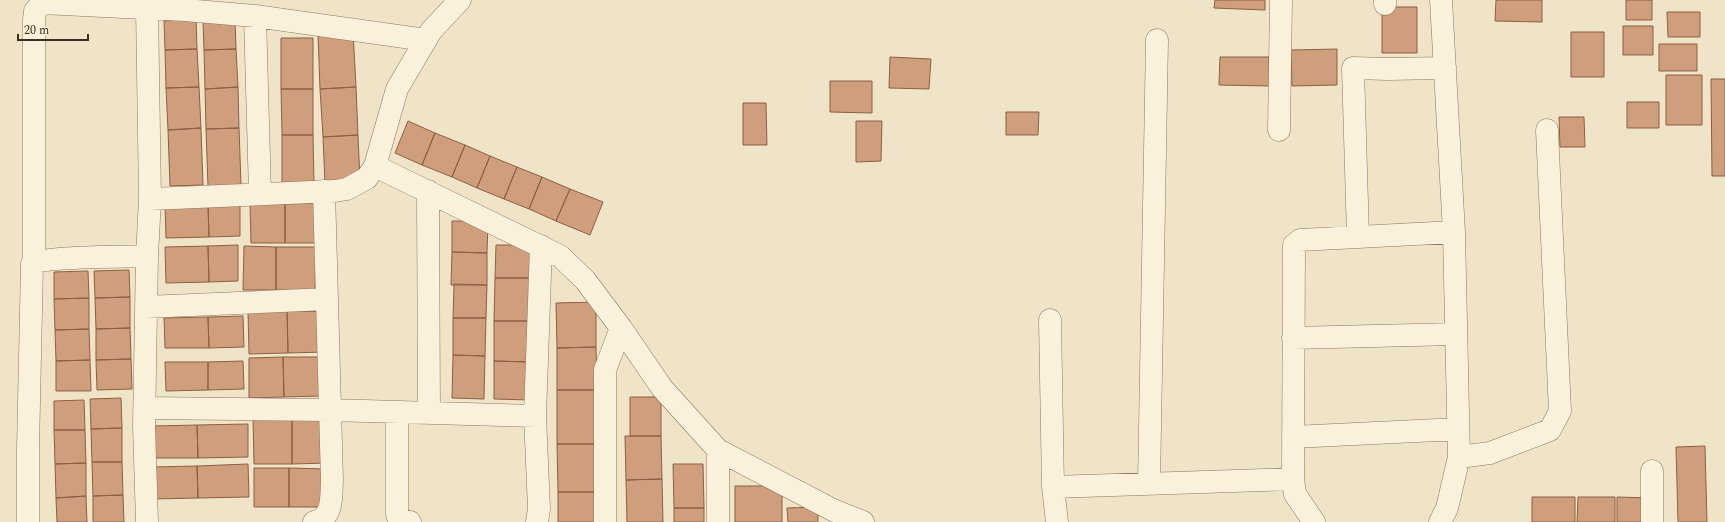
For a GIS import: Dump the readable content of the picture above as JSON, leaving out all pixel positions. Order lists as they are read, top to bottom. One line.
{"scale_bar":"20 m"}
